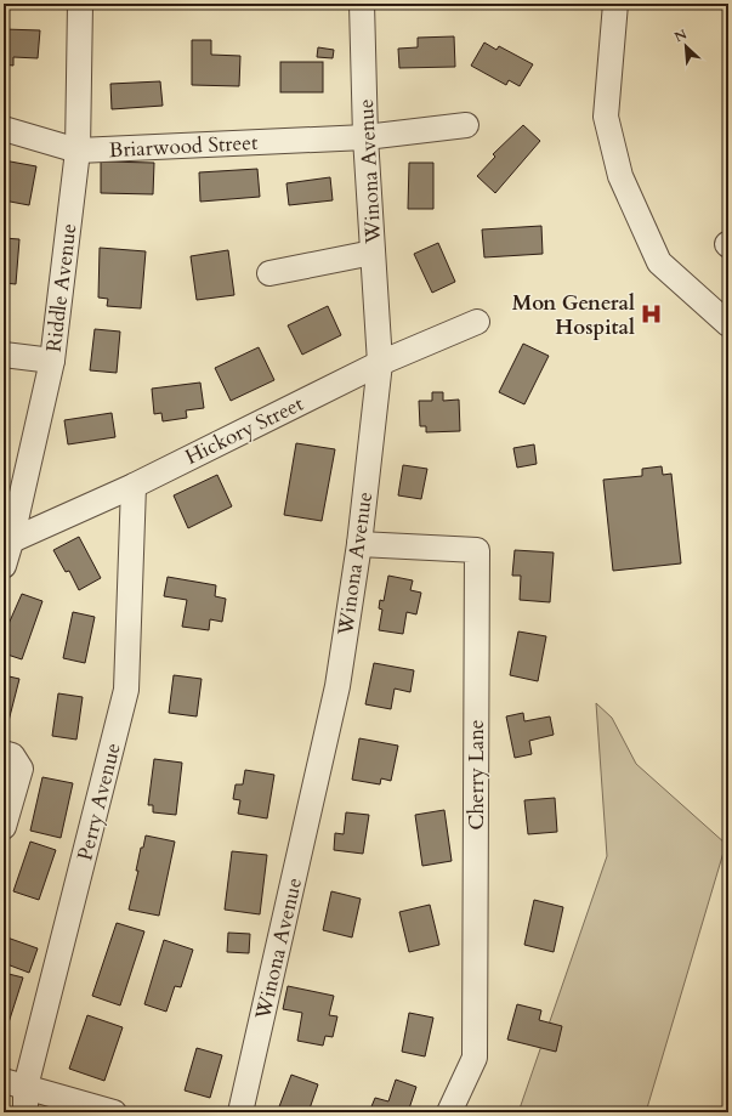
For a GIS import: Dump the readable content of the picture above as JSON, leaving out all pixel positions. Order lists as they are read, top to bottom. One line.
{"streets":{"street":["Briarwood Street","Winona Avenue","Riddle Avenue","Hickory Street","Cherry Lane","Perry Avenue"]},"crossings":[["Briarwood Street","Winona Avenue"],["Briarwood Street","Riddle Avenue"],["Winona Avenue","Hickory Street"],["Winona Avenue","Cherry Lane"],["Riddle Avenue","Hickory Street"],["Hickory Street","Perry Avenue"]],"places":{"hospital":["Mon General Hospital"]},"north":"top left"}
